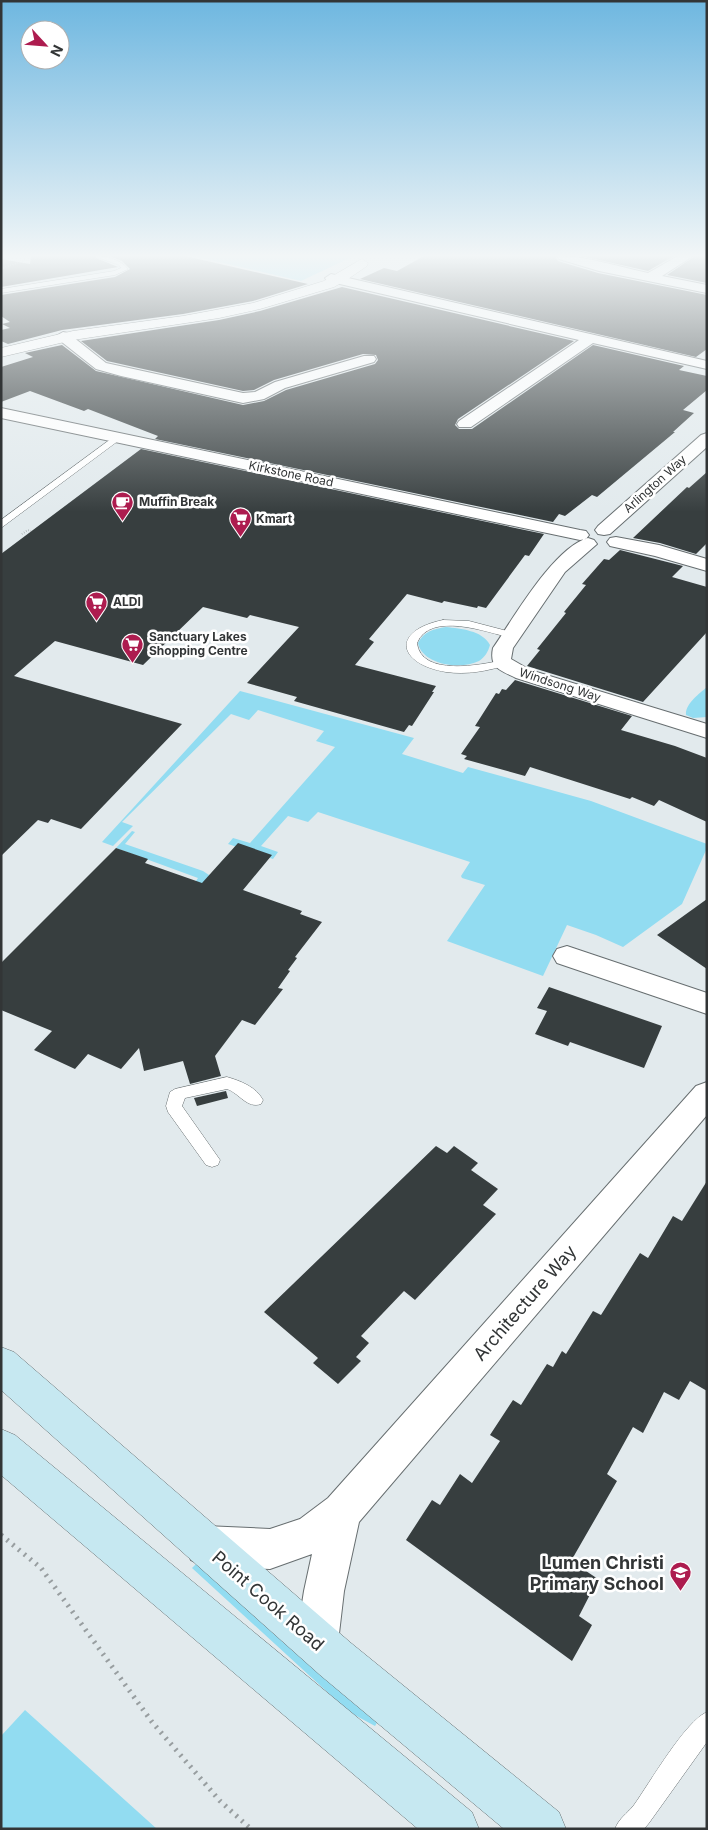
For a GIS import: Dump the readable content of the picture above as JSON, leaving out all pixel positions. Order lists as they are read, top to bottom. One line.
{"streets":{"main road":["Point Cook Road"],"street":["Kirkstone Road","Arlington Way","Windsong Way","Architecture Way"]},"crossings":[["Kirkstone Road","Windsong Way"],["Architecture Way","Point Cook Road"]],"places":{"cafe":["Muffin Break"],"supermarket":["Kmart","ALDI","Sanctuary Lakes Shopping Centre"],"school or university":["Lumen Christi Primary School"]},"north":"bottom right"}
